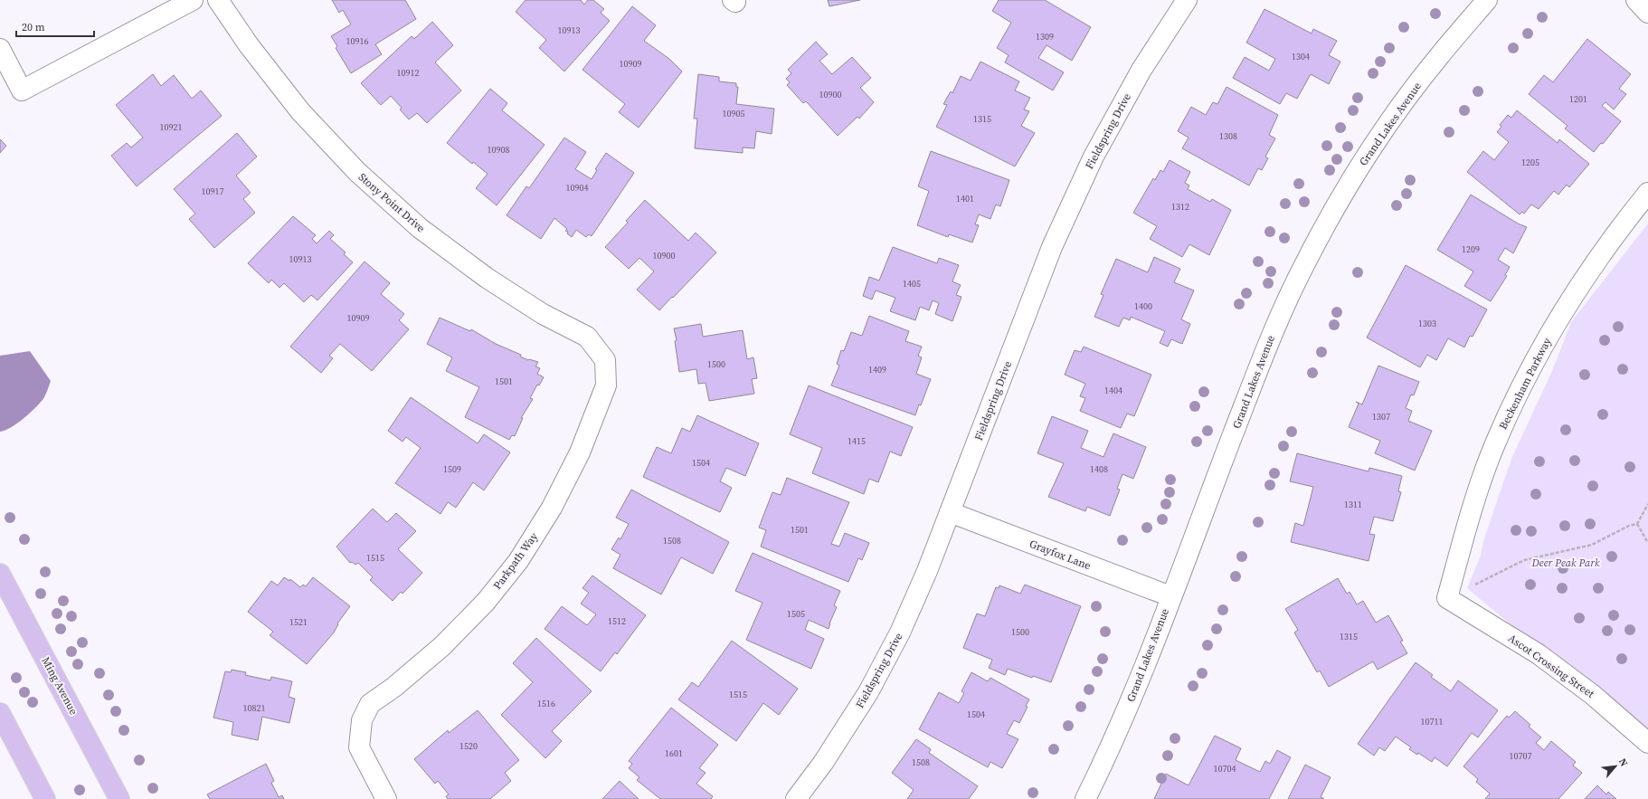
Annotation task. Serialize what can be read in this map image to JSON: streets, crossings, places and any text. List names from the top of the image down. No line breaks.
{"streets":{"main road":["Ming Avenue"],"street":["Grand Lakes Avenue","Fieldspring Drive","Stony Point Drive","Beckenham Parkway","Grayfox Lane","Parkpath Way","Ascot Crossing Street"]},"crossings":[["Grand Lakes Avenue","Grayfox Lane"],["Fieldspring Drive","Grayfox Lane"],["Stony Point Drive","Parkpath Way"],["Beckenham Parkway","Ascot Crossing Street"]],"parks":["Deer Peak Park"],"house_numbers":["10913","1309","10916","1304","10909","10912","10900","1201","10905","1315","10921","1308","10908","1205","10904","10917","1401","1312","1209","10900","10913","1405","1400","10909","1303","1500","1409","1501","1404","1307","1415","1504","1509","1408","1311","1501","1508","1515","1505","1512","1521","1500","1315","1515","1516","10821","1504","10711","1520","1601","10707","1508","10704"],"scale_bar":"20 m","north":"top right"}
